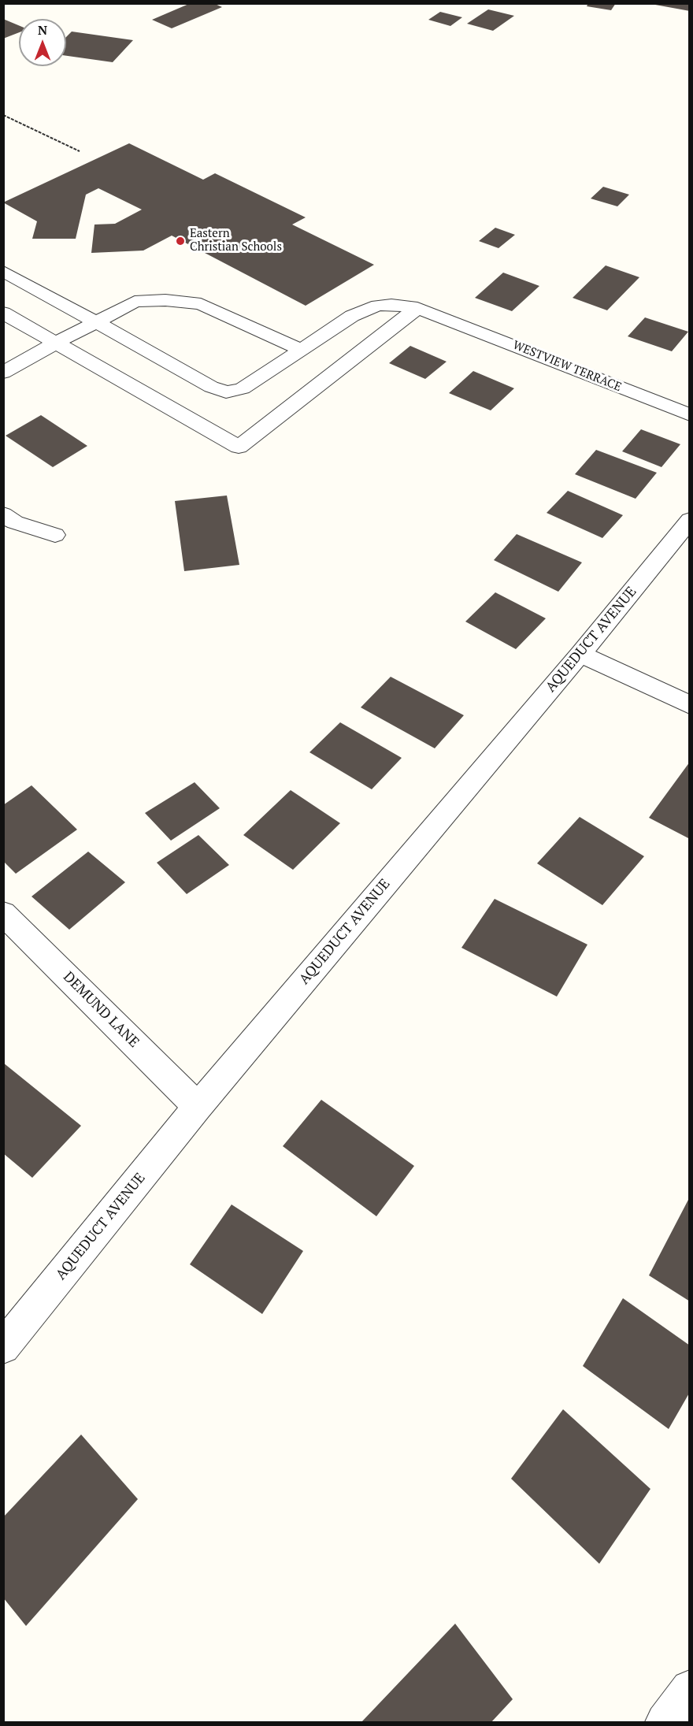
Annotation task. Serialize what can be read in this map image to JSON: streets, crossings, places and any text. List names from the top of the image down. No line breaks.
{"streets":{"street":["WESTVIEW TERRACE","AQUEDUCT AVENUE","DEMUND LANE"]},"crossings":[["AQUEDUCT AVENUE","DEMUND LANE"]],"places":["Eastern Christian Schools"],"north":"top"}
